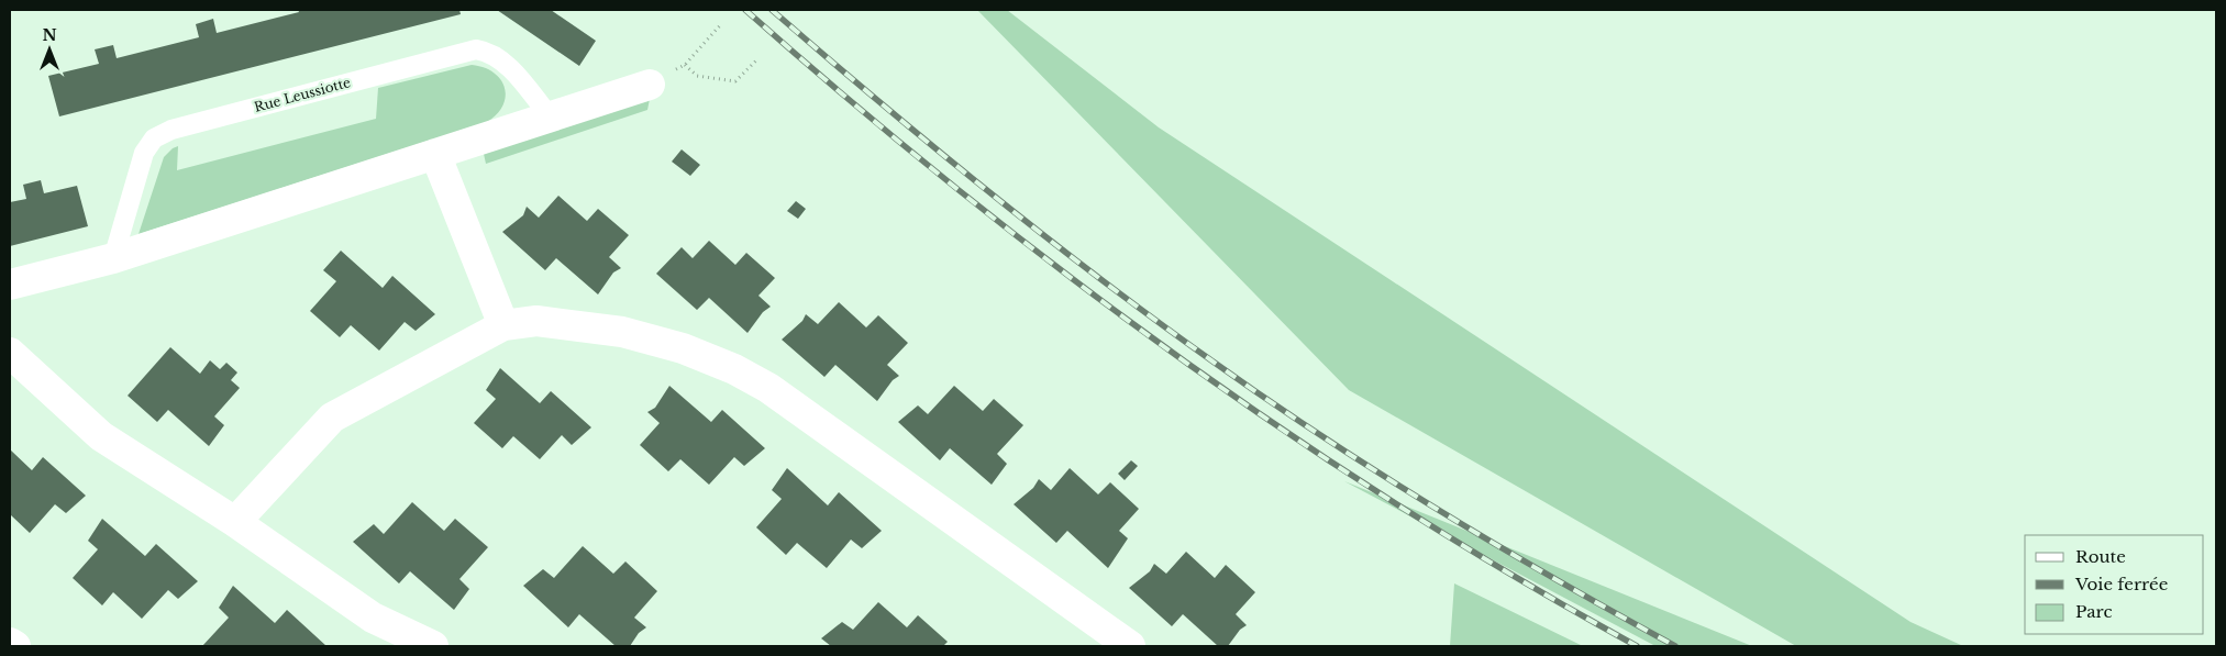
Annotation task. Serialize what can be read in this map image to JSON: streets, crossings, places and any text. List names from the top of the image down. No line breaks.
{"streets":{"lane":["Rue Leussiotte"]},"legend":["Route","Voie ferrée","Parc"],"north":"top"}
